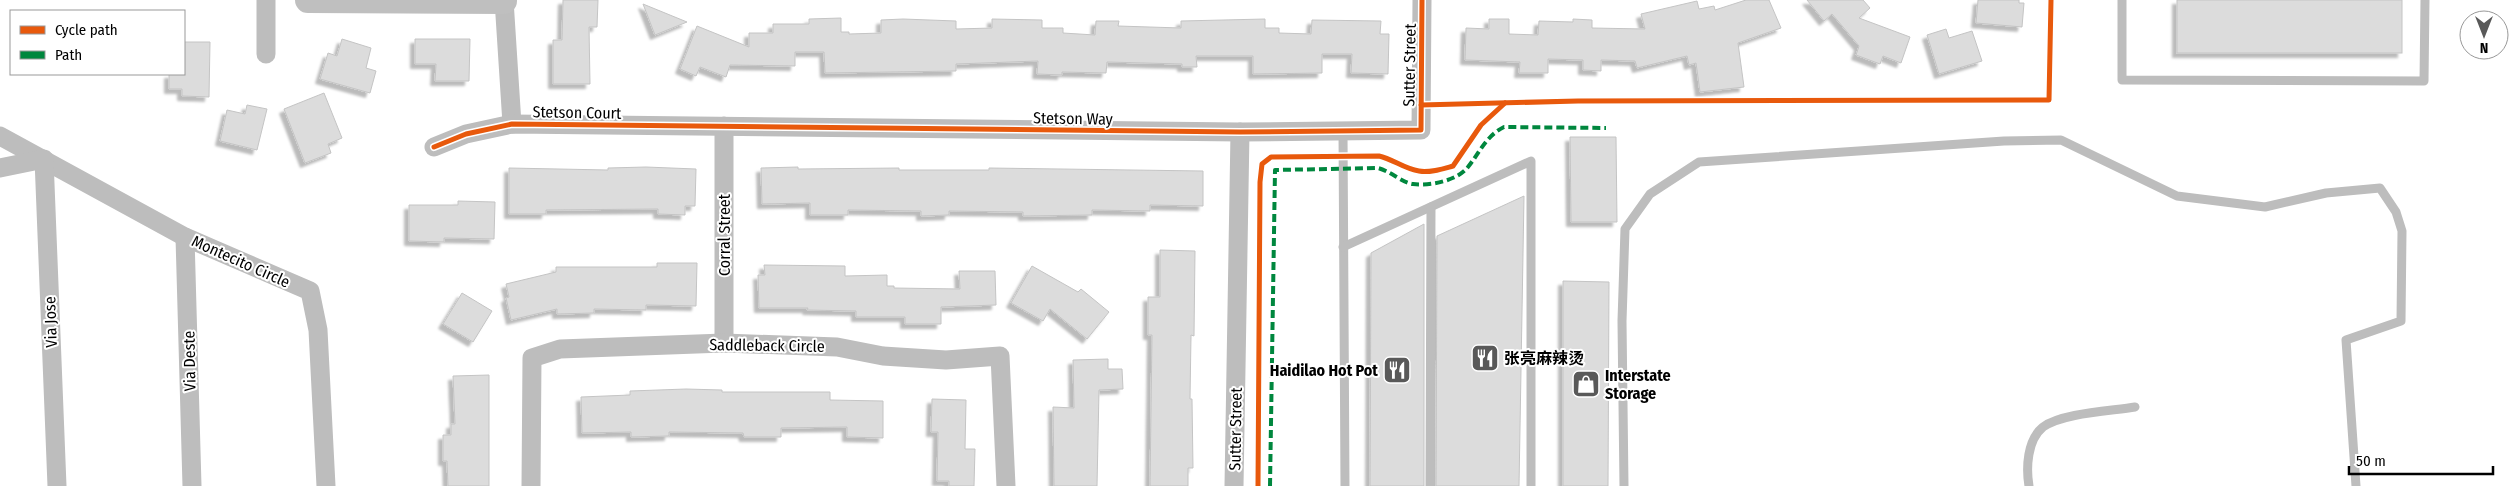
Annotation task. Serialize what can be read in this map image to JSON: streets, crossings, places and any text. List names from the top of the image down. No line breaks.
{"streets":{"street":["Sutter Street","Stetson Court","Stetson Way","Corral Street","Montecito Circle","Via Jose","Saddleback Circle","Via Deste"]},"crossings":[["Sutter Street","Stetson Way"],["Stetson Court","Stetson Way"],["Stetson Court","Corral Street"],["Stetson Way","Corral Street"],["Corral Street","Saddleback Circle"],["Montecito Circle","Via Jose"],["Montecito Circle","Via Deste"]],"places":{"restaurant":["张亮麻辣烫","Haidilao Hot Pot"],"shop":["Interstate Storage"]},"legend":["Cycle path","Path"],"scale_bar":"50 m","north":"bottom"}
